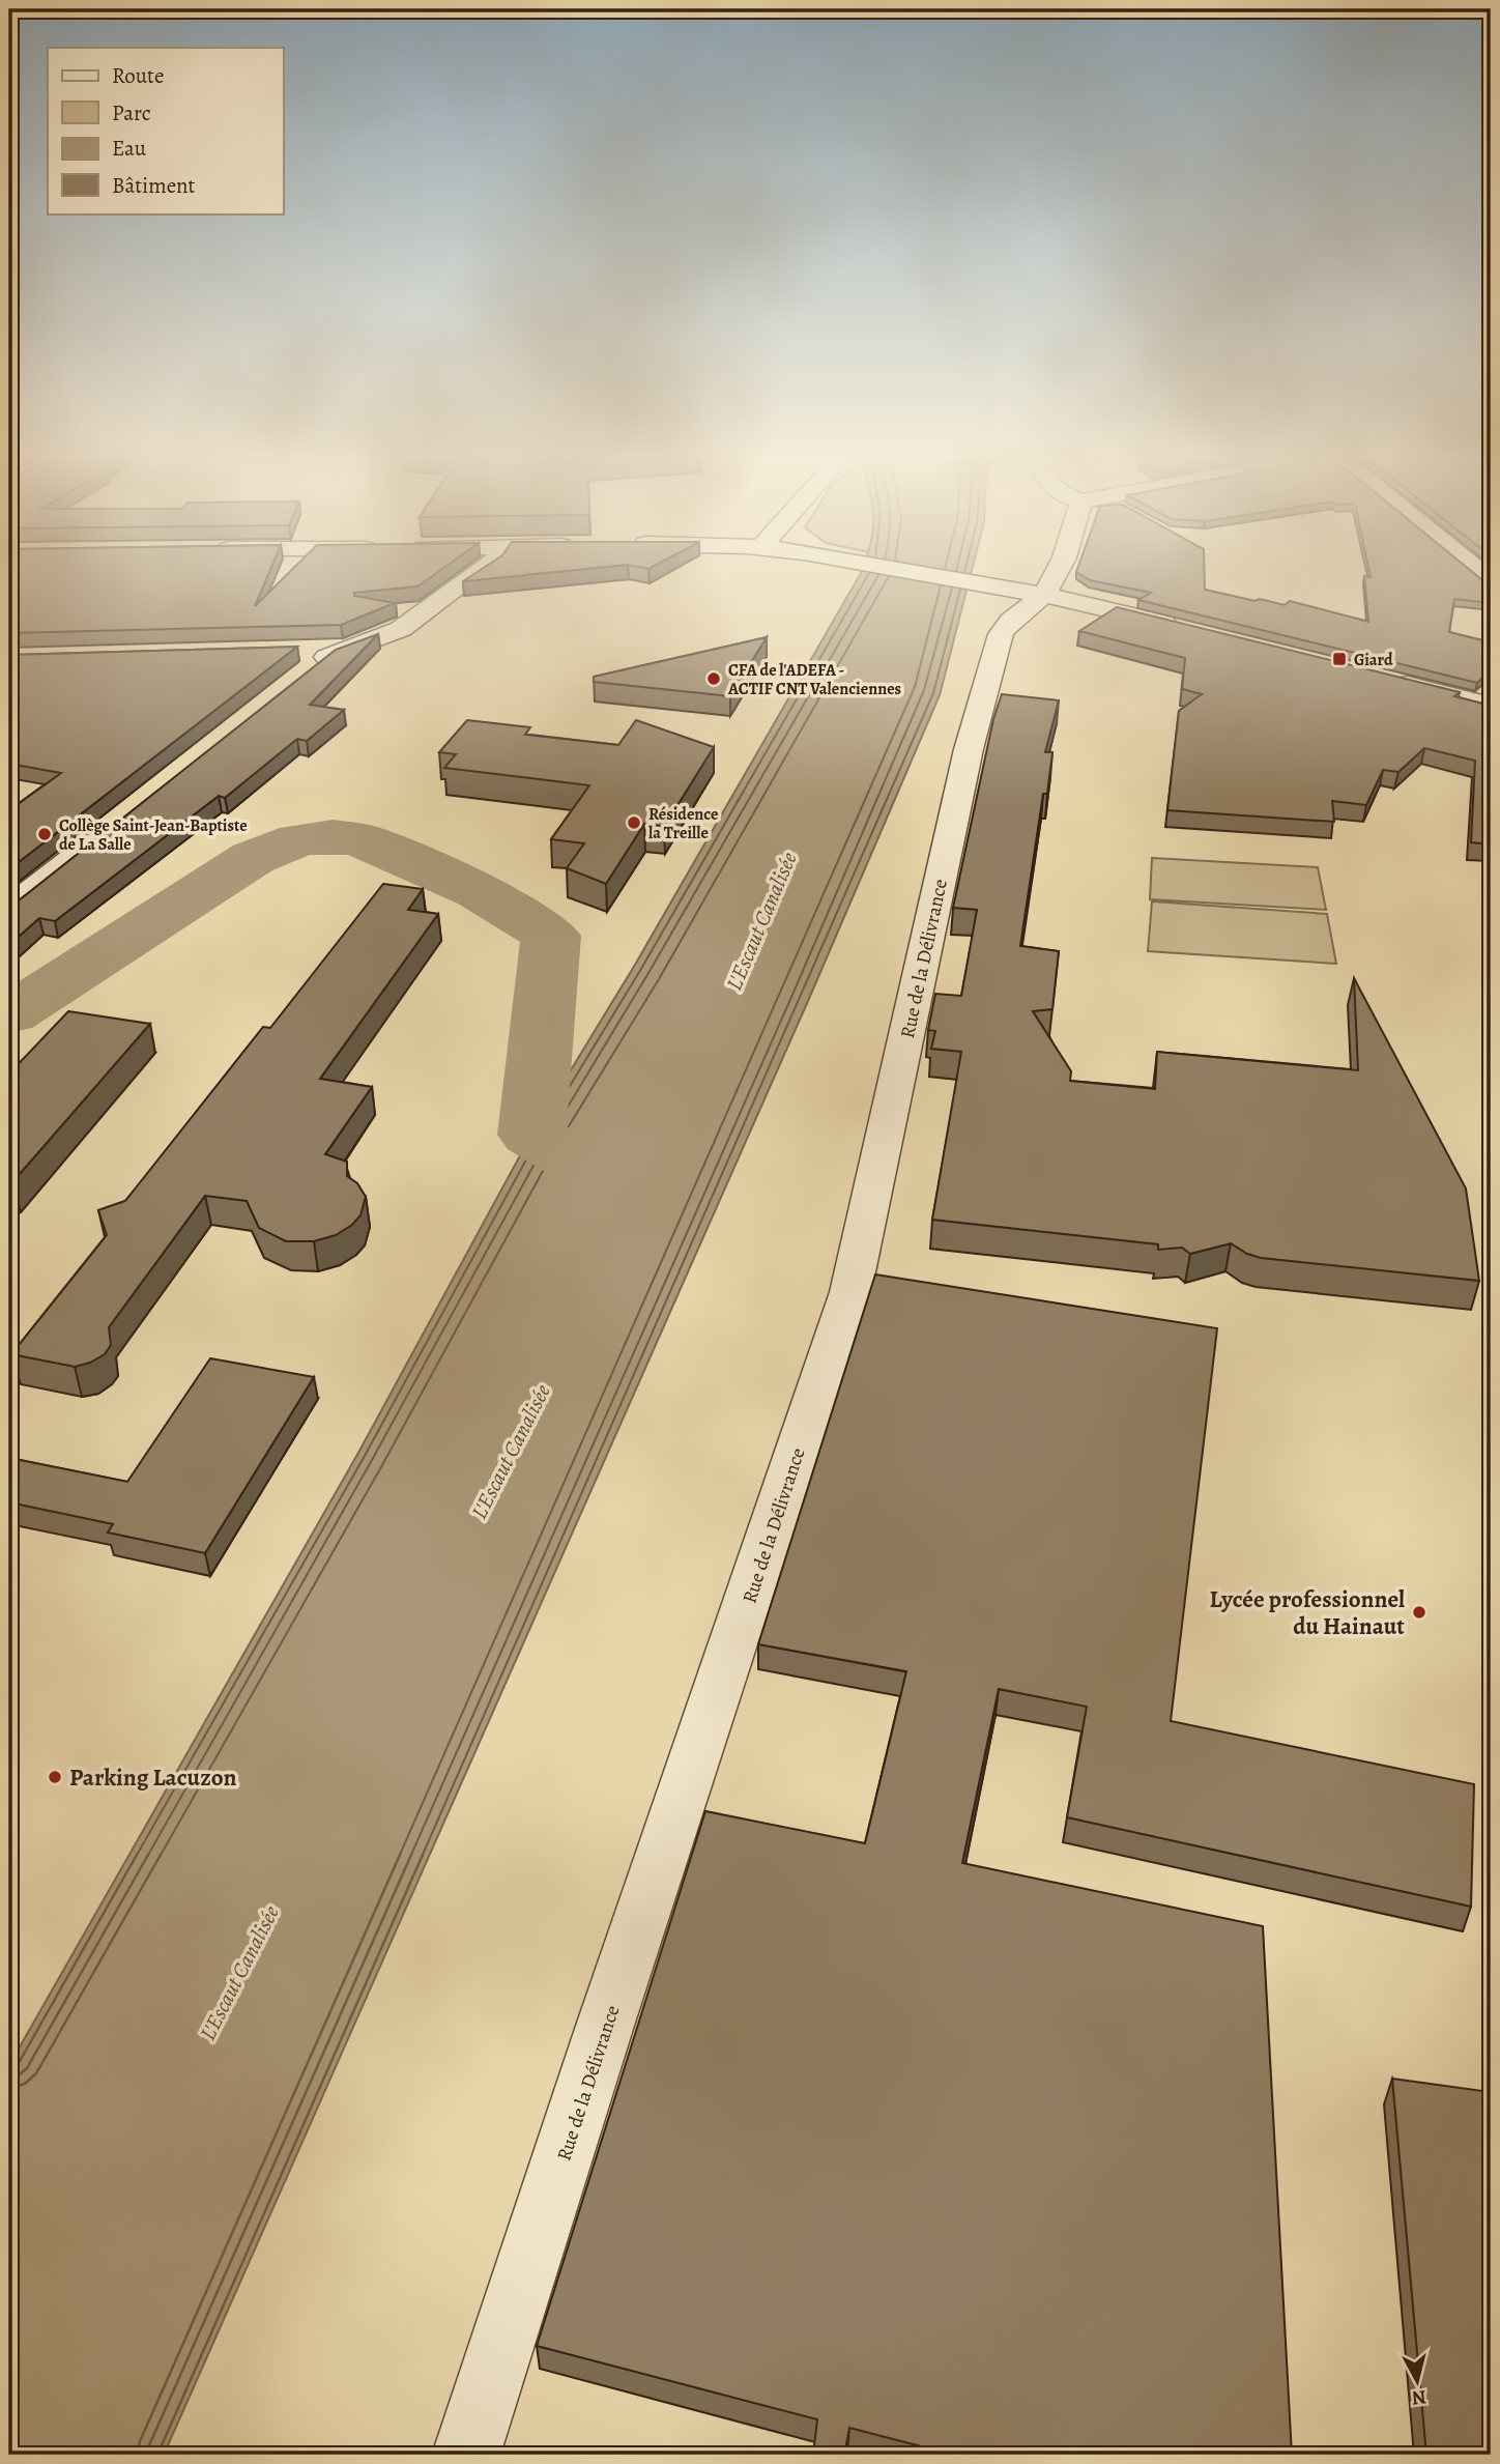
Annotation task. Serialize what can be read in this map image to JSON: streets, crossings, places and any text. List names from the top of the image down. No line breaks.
{"streets":{"street":["Rue de la Délivrance"]},"water":["L'Escaut Canalisée"],"places":{"transit":["Giard"],"other":["CFA de l'ADEFA - ACTIF CNT Valenciennes","Résidence la Treille","Collège Saint-Jean-Baptiste de La Salle","Lycée professionnel du Hainaut","Parking Lacuzon"]},"legend":["Route","Parc","Eau","Bâtiment"],"north":"bottom"}
